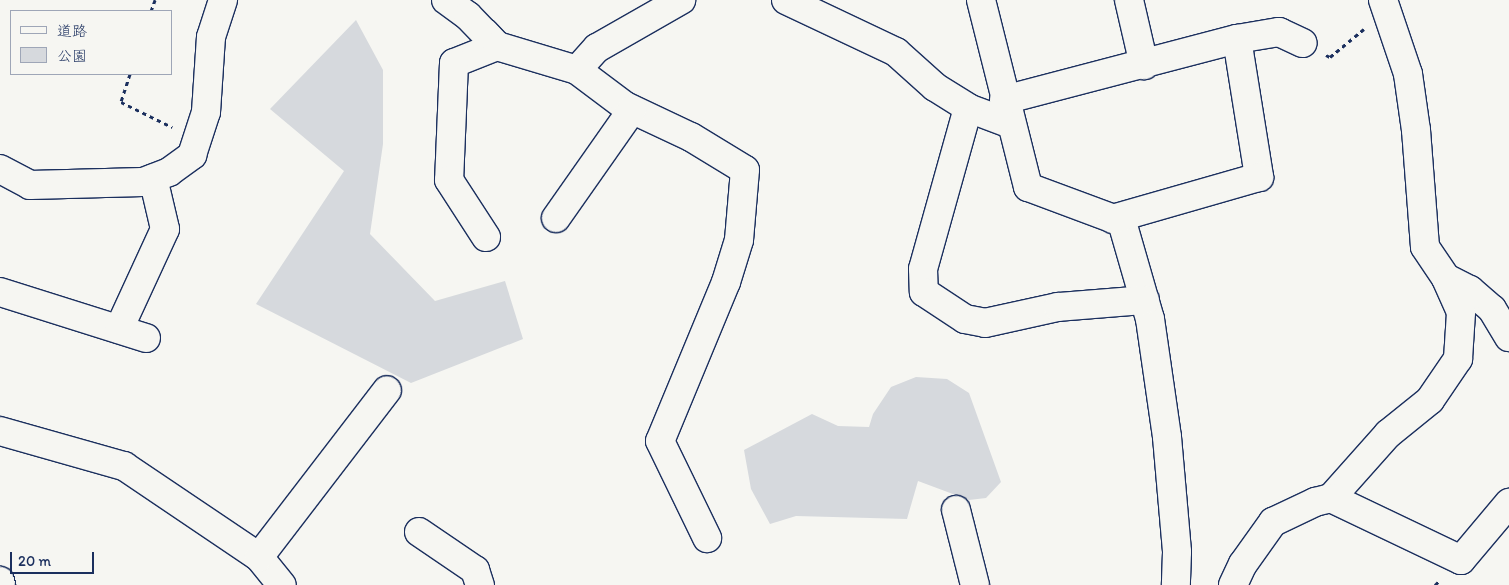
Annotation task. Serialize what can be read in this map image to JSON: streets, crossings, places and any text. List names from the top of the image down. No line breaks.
{"legend":["道路","公園"],"scale_bar":"20 m"}
